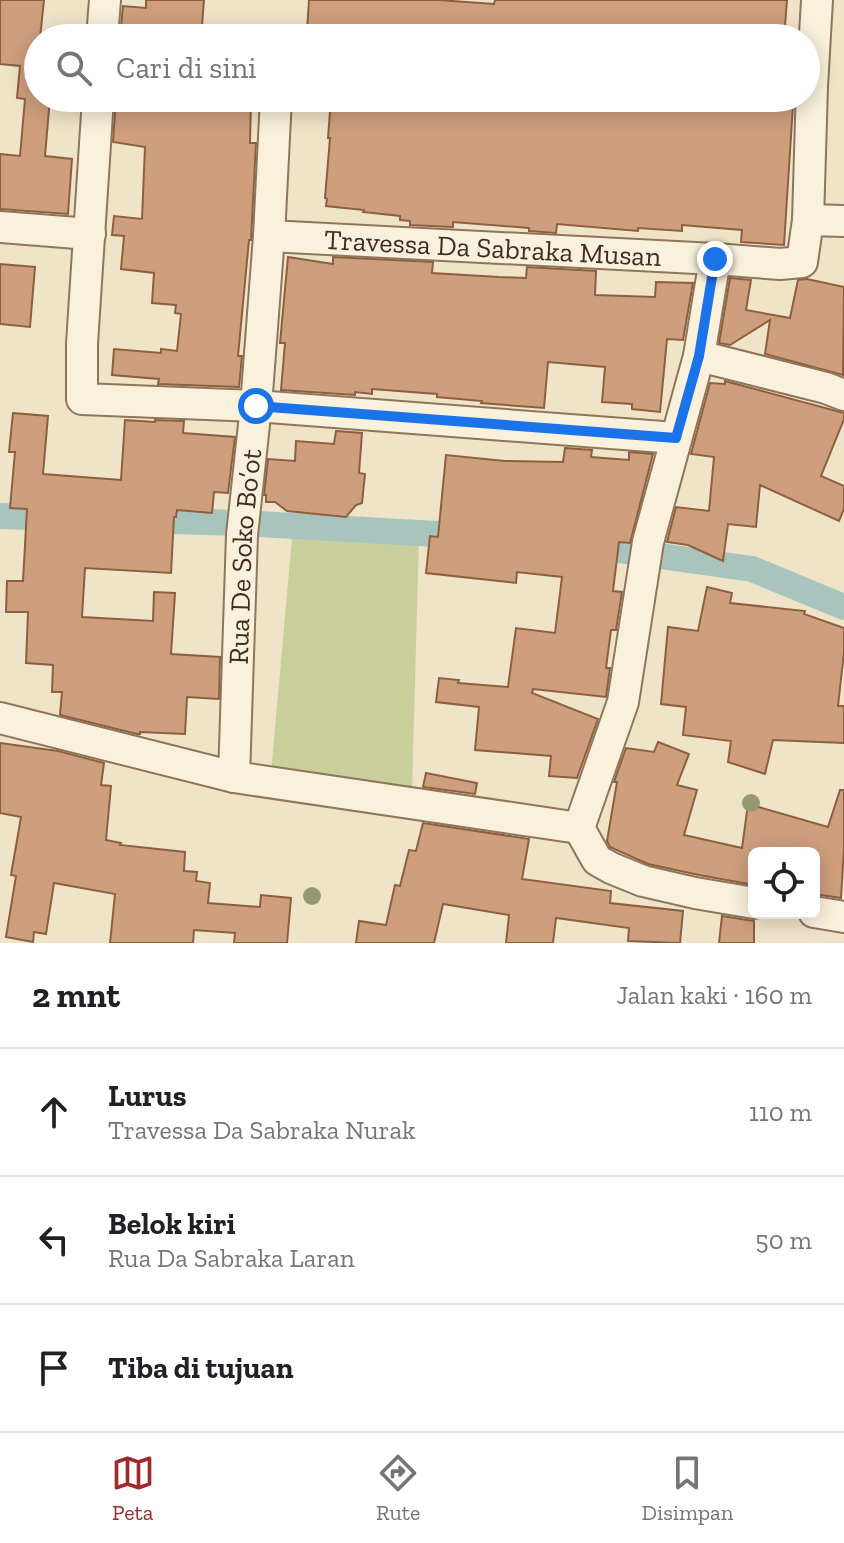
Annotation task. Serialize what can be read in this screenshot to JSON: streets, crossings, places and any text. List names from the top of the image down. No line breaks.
{"streets":{"street":["Travessa Da Sabraka Musan","Rua De Soko Bo’ot"]},"crossings":[["Travessa Da Sabraka Musan","Rua De Soko Bo’ot"]],"page":{"search":"Cari di sini","heading":["2 mnt","Jalan kaki · 160 m"],"list":[["Lurus","Travessa Da Sabraka Nurak","110 m"],["Belok kiri","Rua Da Sabraka Laran","50 m"],"Tiba di tujuan"],"nav":["Peta","Rute","Disimpan"]}}
